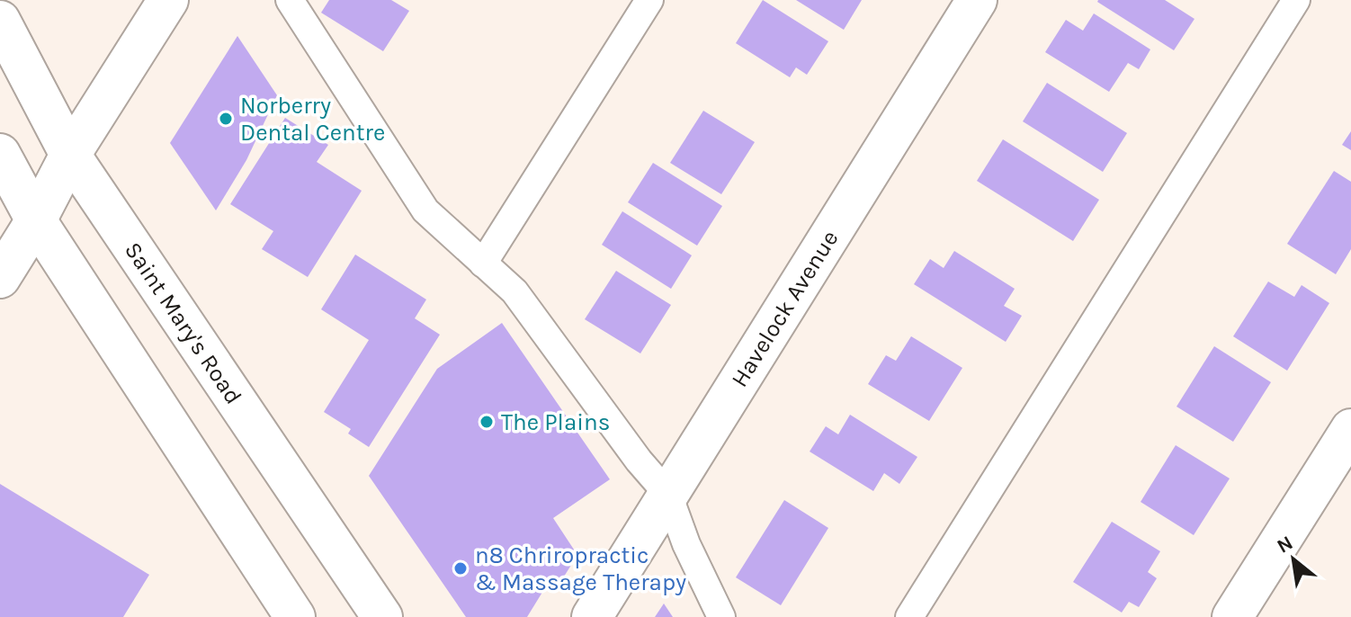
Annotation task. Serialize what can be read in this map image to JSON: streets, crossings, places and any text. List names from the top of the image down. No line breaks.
{"streets":{"street":["Havelock Avenue","Saint Mary's Road"]},"places":["Norberry Dental Centre","The Plains","n8 Chriropractic & Massage Therapy"],"north":"top left"}
